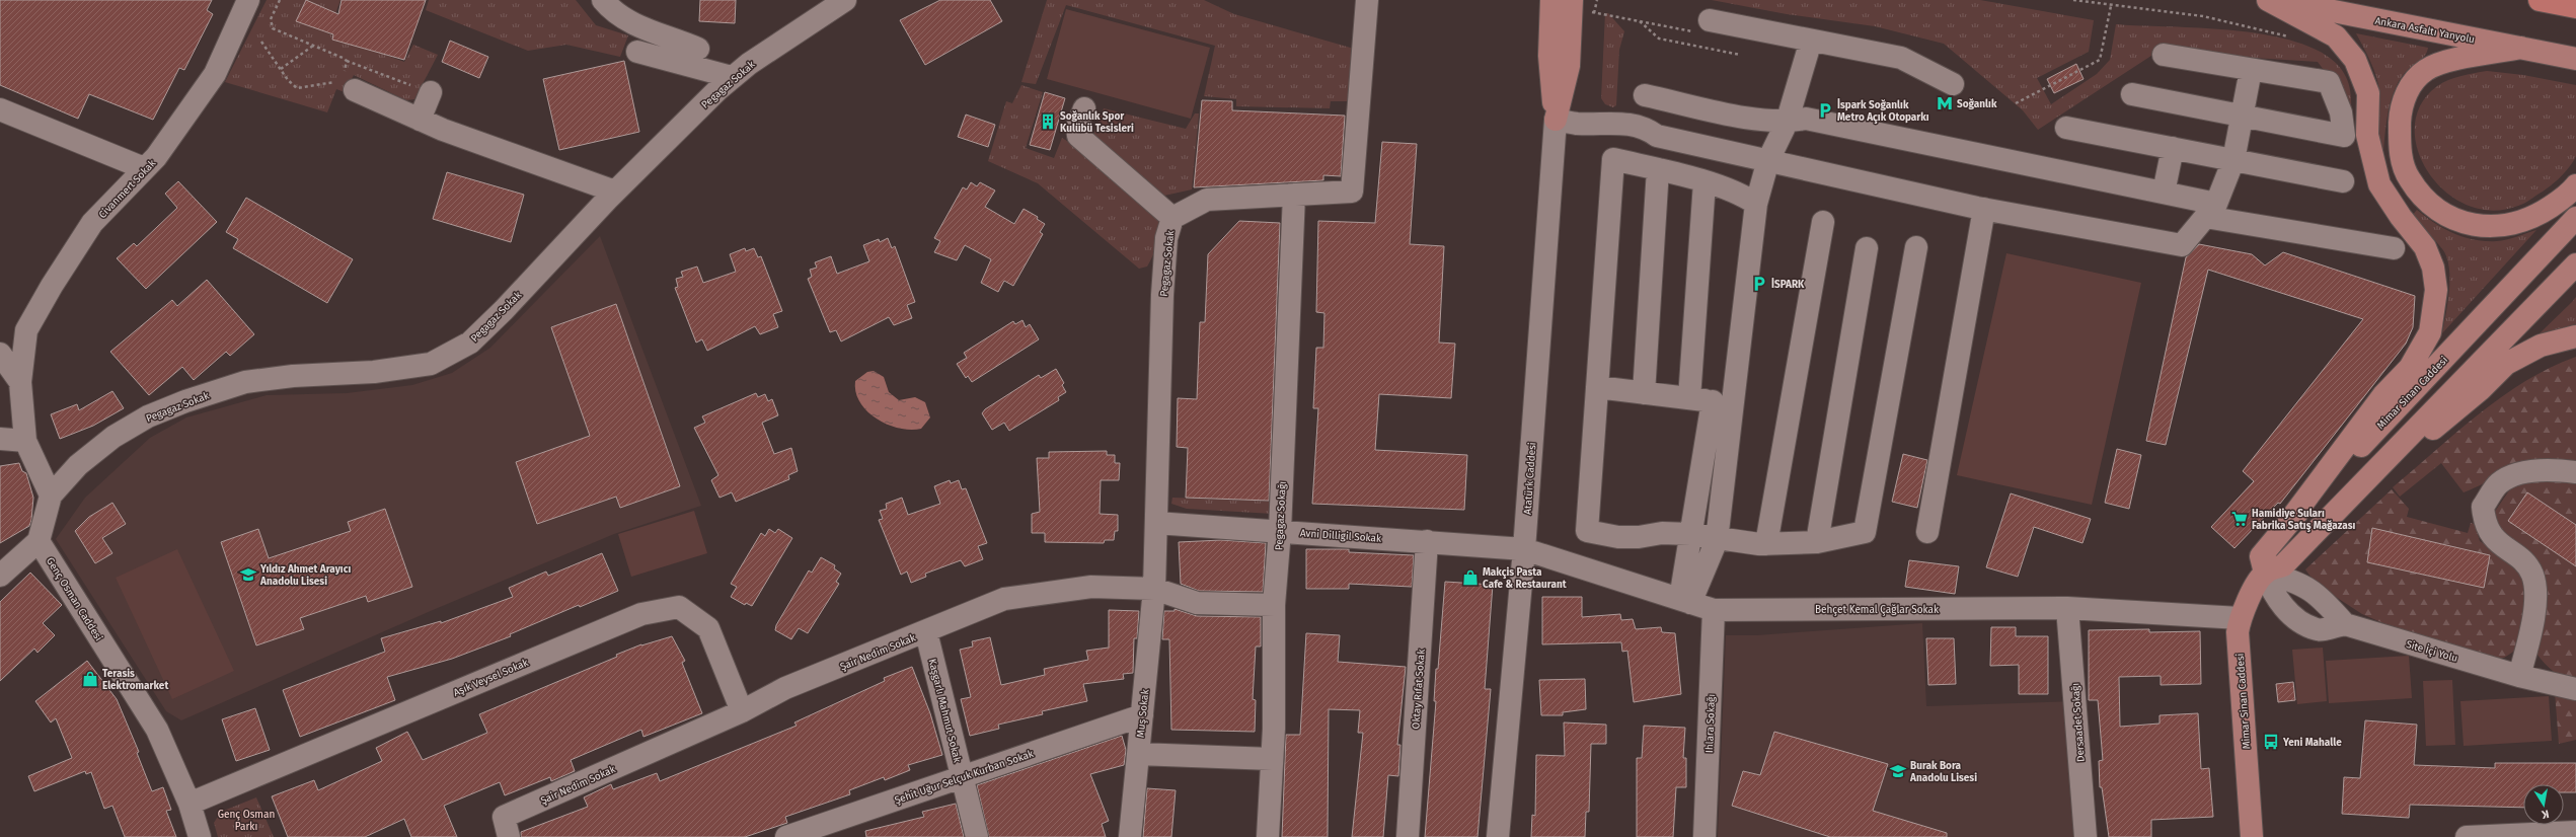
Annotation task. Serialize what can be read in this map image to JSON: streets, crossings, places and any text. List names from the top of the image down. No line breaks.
{"streets":{"main road":["Ankara Asfaltı Yanyolu","Mimar Sinan Caddesi"],"street":["Pegagaz Sokak","Civanmert Sokak","Atatürk Caddesi","Pegagaz Sokağı","Avni Dilligil Sokak","Genç Osman Caddesi","Behçet Kemal Çağlar Sokak","Site İçi Yolu","Şair Nedim Sokak","Aşık Veysel Sokak","Oktay Rıfat Sokak","Kaşgarlı Mahmut Sokak","Muş Sokak","Dersaadet Sokağı","Ihlara Sokağı","Şehit Uğur Selçuk Kurban Sokak"]},"crossings":[["Pegagaz Sokak","Pegagaz Sokağı"],["Pegagaz Sokak","Avni Dilligil Sokak"],["Pegagaz Sokak","Şair Nedim Sokak"],["Pegagaz Sokak","Muş Sokak"],["Mimar Sinan Caddesi","Behçet Kemal Çağlar Sokak"],["Atatürk Caddesi","Avni Dilligil Sokak"],["Atatürk Caddesi","Behçet Kemal Çağlar Sokak"],["Pegagaz Sokağı","Avni Dilligil Sokak"],["Pegagaz Sokağı","Şair Nedim Sokak"],["Avni Dilligil Sokak","Behçet Kemal Çağlar Sokak"],["Avni Dilligil Sokak","Oktay Rıfat Sokak"],["Genç Osman Caddesi","Aşık Veysel Sokak"],["Behçet Kemal Çağlar Sokak","Dersaadet Sokağı"],["Behçet Kemal Çağlar Sokak","Ihlara Sokağı"],["Şair Nedim Sokak","Aşık Veysel Sokak"],["Şair Nedim Sokak","Kaşgarlı Mahmut Sokak"],["Şair Nedim Sokak","Muş Sokak"],["Kaşgarlı Mahmut Sokak","Şehit Uğur Selçuk Kurban Sokak"],["Muş Sokak","Şehit Uğur Selçuk Kurban Sokak"]],"parks":["Genç Osman Parkı"],"places":{"metro station":["Soğanlık"],"parking":["İspark Soğanlık Metro Açık Otoparkı","İSPARK"],"building":["Soğanlık Spor Kulübü Tesisleri"],"supermarket":["Hamidiye Suları Fabrika Satış Mağazası"],"school or university":["Yıldız Ahmet Arayıcı Anadolu Lisesi","Burak Bora Anadolu Lisesi"],"shop":["Makçis Pasta Cafe & Restaurant","Terasis Elektromarket"],"bus stop":["Yeni Mahalle"]},"north":"bottom"}
